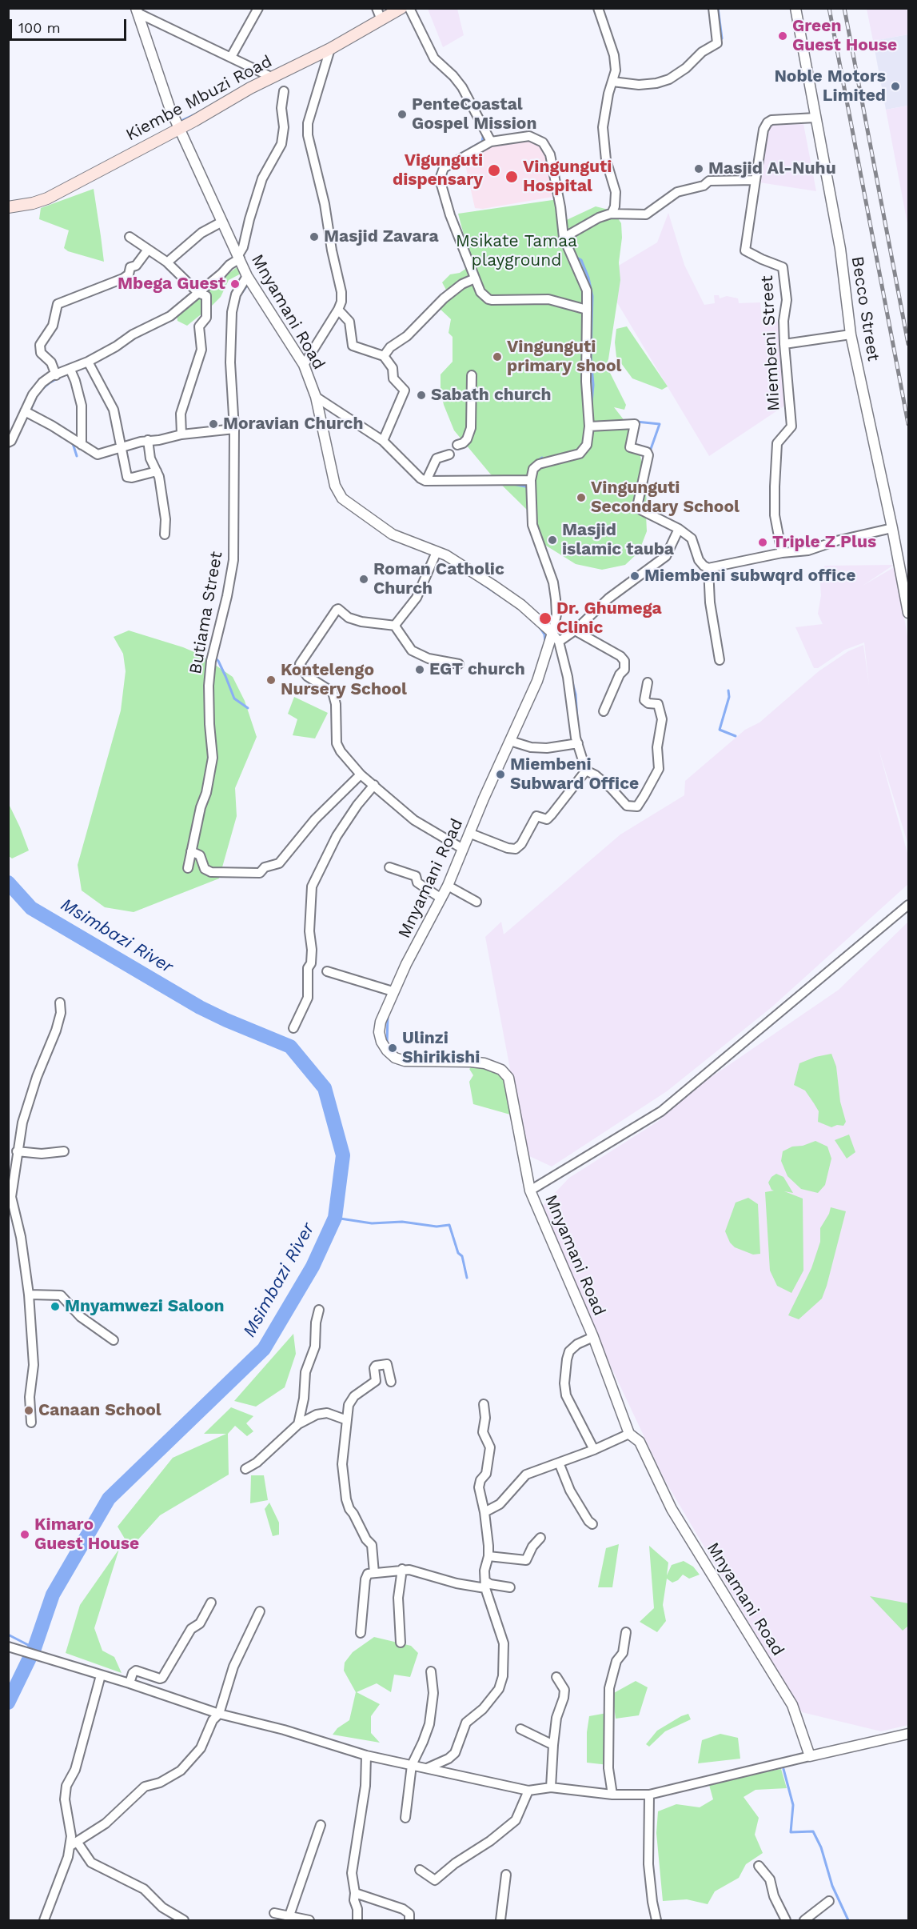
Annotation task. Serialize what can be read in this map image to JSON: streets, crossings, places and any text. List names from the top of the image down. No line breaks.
{"streets":{"main road":["Kiembe Mbuzi Road"],"street":["Becco Street","Mnyamani Road","Miembeni Street","Butiama Street"]},"crossings":[["Kiembe Mbuzi Road","Mnyamani Road"],["Mnyamani Road","Butiama Street"]],"water":["Msimbazi River"],"parks":["Msikate Tamaa playground"],"places":["Green Guest House","Noble Motors Limited","PenteCoastal Gospel Mission","Masjid Al-Nuhu","Vigunguti dispensary","Vingunguti Hospital","Masjid Zavara","Mbega Guest","Vingunguti primary shool","Sabath church","Moravian Church","Vingunguti Secondary School","Masjid islamic tauba","Triple Z Plus","Miembeni subwqrd office","Roman Catholic Church","Dr. Ghumega Clinic","EGT church","Kontelengo Nursery School","Miembeni Subward Office","Ulinzi Shirikishi","Mnyamwezi Saloon","Canaan School","Kimaro Guest House"],"scale_bar":"100 m"}
